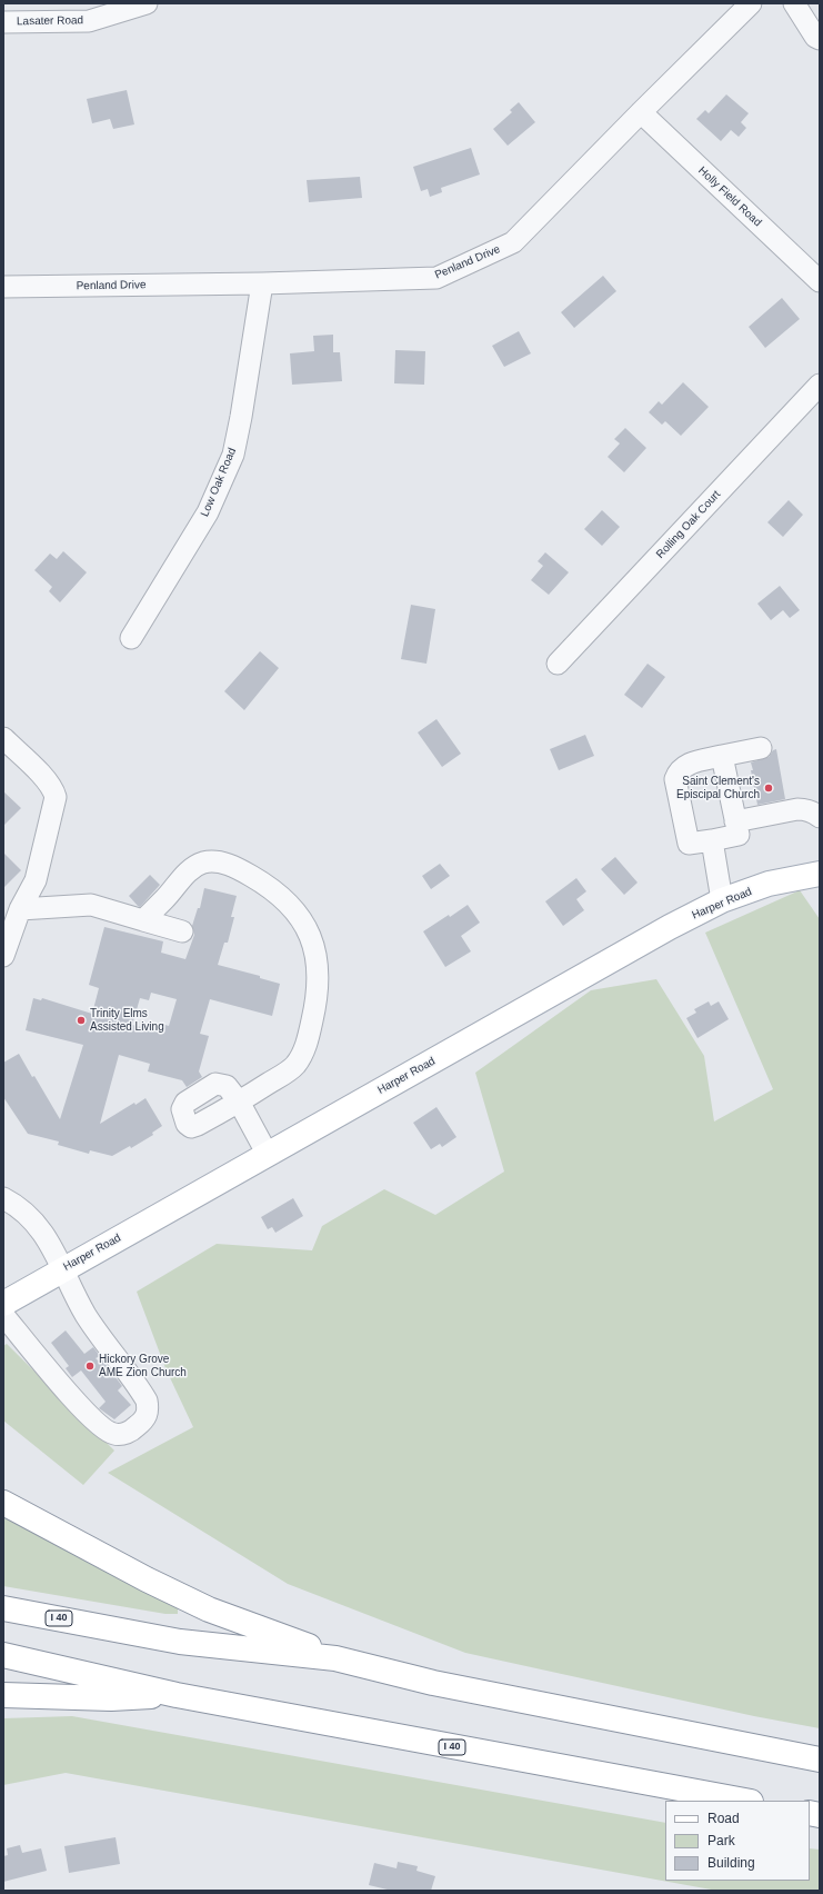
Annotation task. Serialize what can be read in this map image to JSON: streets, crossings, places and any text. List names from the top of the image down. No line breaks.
{"streets":{"main road":["Harper Road","I 40"],"street":["Lasater Road","Holly Field Road","Penland Drive","Low Oak Road","Rolling Oak Court"]},"crossings":[["Holly Field Road","Penland Drive"],["Penland Drive","Low Oak Road"]],"places":["Saint Clement's Episcipal Church","Trinity Elms Assisted Living","Hickory Grove AME Zion Church"],"legend":["Road","Park","Building"]}
